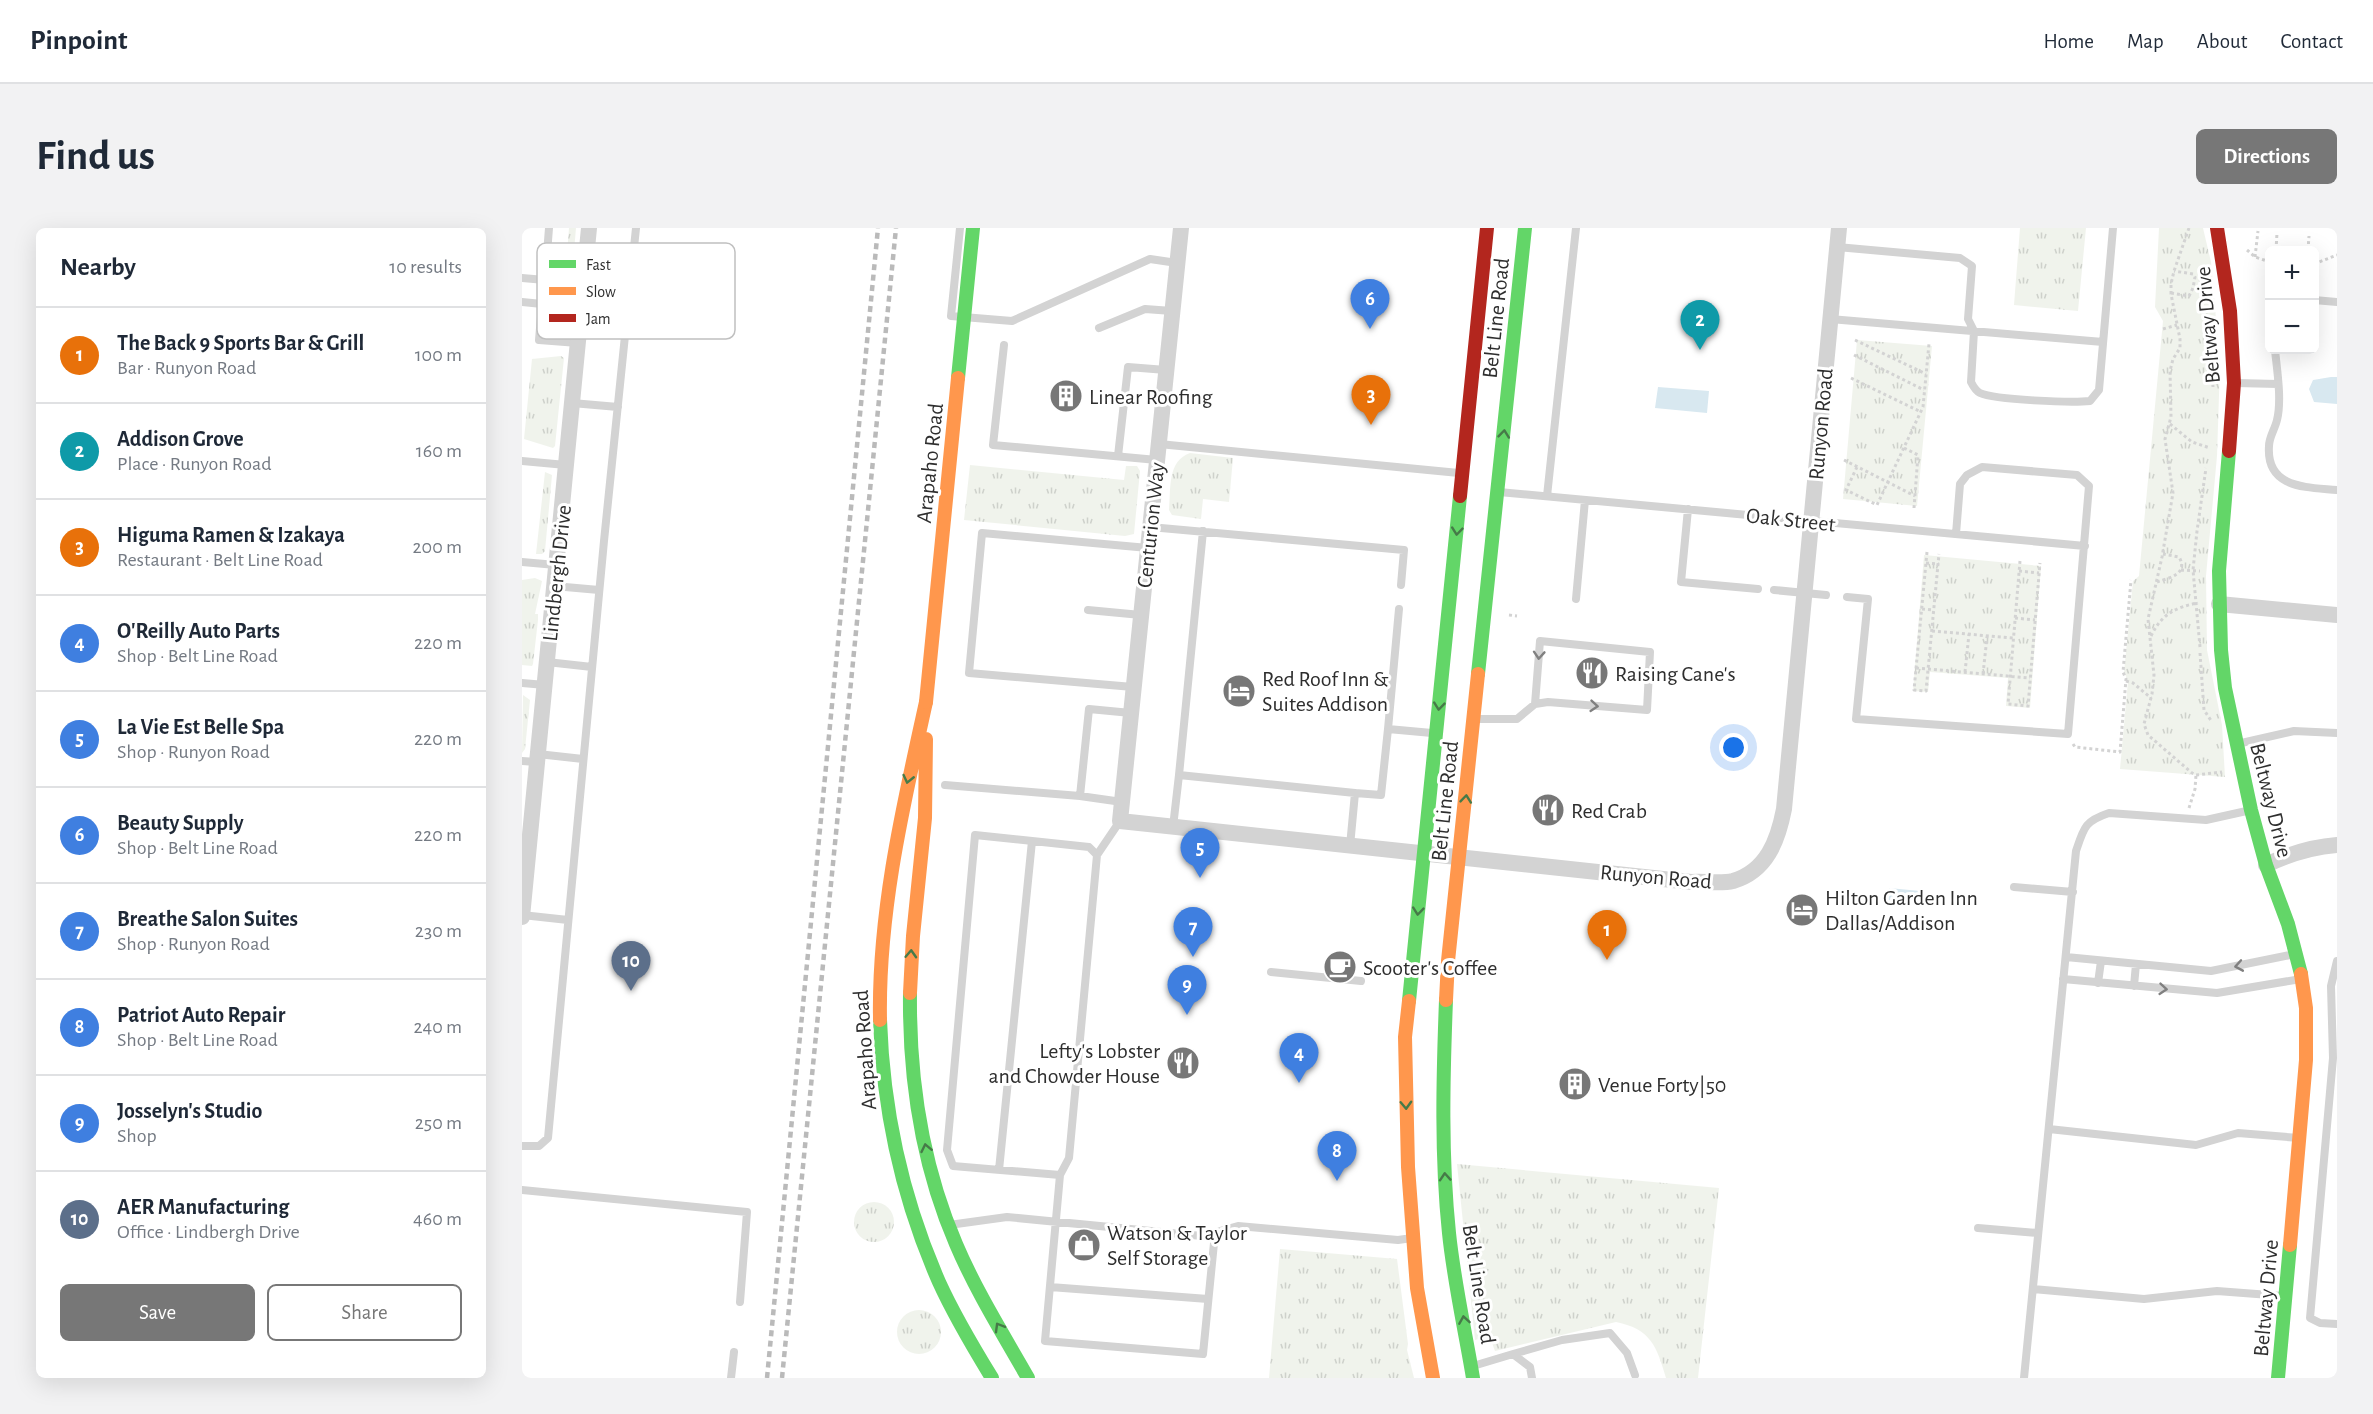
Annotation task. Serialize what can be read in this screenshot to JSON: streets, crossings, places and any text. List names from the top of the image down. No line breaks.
{"streets":{"main road":["Belt Line Road","Beltway Drive","Arapaho Road"],"street":["Runyon Road","Centurion Way","Lindbergh Drive"],"lane":["Oak Street"]},"crossings":[["Belt Line Road","Runyon Road"],["Belt Line Road","Oak Street"],["Runyon Road","Oak Street"],["Runyon Road","Centurion Way"]],"places":{"building":["Linear Roofing","Venue Forty|50"],"restaurant":["Raising Cane's","Red Crab","Lefty's Lobster and Chowder House"],"hotel":["Red Roof Inn & Suites Addison","Hilton Garden Inn Dallas/Addison"],"cafe":["Scooter's Coffee"],"shop":["Watson & Taylor Self Storage"]},"legend":["Fast","Slow","Jam"],"page":{"header":"Pinpoint","nav":["Home","Map","About","Contact"],"buttons":["Directions",["Save","Share"]],"title":"Find us","heading":["Nearby","10 results"],"map_buttons":["+","−"],"pins":["6","2","3","5","7","1","10","9","4","8"],"list":[{"mark":"1","name":"The Back 9 Sports Bar & Grill","note":"Bar · Runyon Road","value":"100 m"},{"mark":"2","name":"Addison Grove","note":"Place · Runyon Road","value":"160 m"},{"mark":"3","name":"Higuma Ramen & Izakaya","note":"Restaurant · Belt Line Road","value":"200 m"},{"mark":"4","name":"O'Reilly Auto Parts","note":"Shop · Belt Line Road","value":"220 m"},{"mark":"5","name":"La Vie Est Belle Spa","note":"Shop · Runyon Road","value":"220 m"},{"mark":"6","name":"Beauty Supply","note":"Shop · Belt Line Road","value":"220 m"},{"mark":"7","name":"Breathe Salon Suites","note":"Shop · Runyon Road","value":"230 m"},{"mark":"8","name":"Patriot Auto Repair","note":"Shop · Belt Line Road","value":"240 m"},{"mark":"9","name":"Josselyn's Studio","note":"Shop","value":"250 m"},{"mark":"10","name":"AER Manufacturing","note":"Office · Lindbergh Drive","value":"460 m"}]}}
